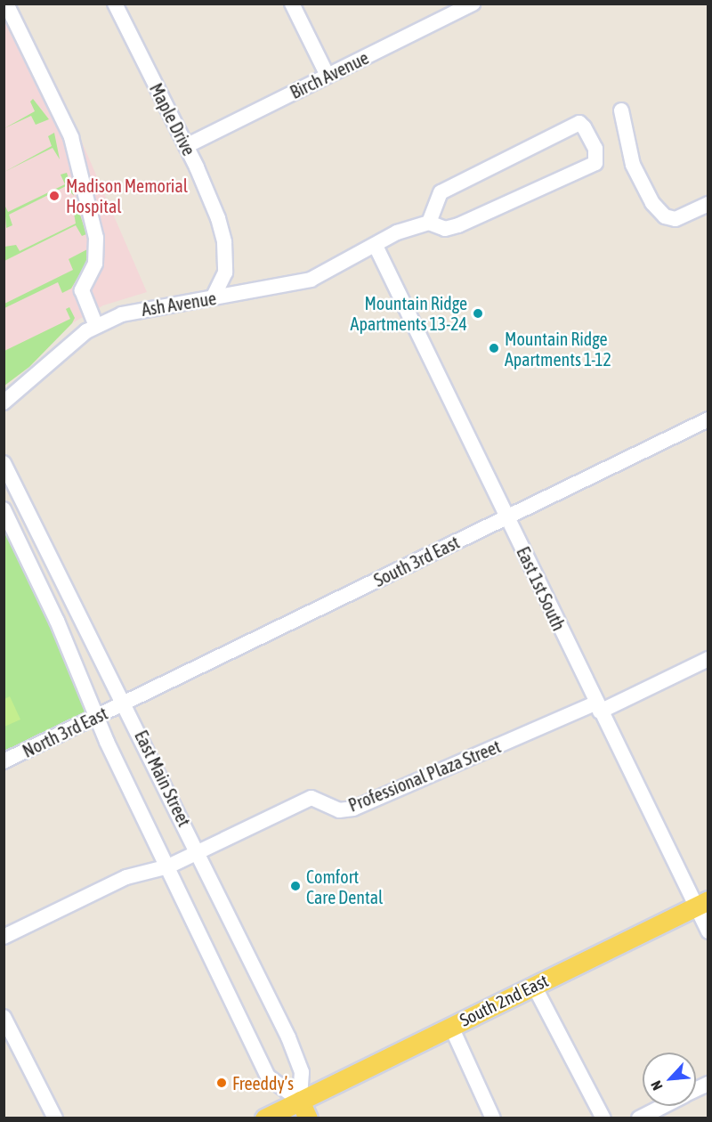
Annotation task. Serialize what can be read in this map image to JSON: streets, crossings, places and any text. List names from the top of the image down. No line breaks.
{"streets":{"main road":["East Main Street","South 2nd East"],"street":["Birch Avenue","Maple Drive","Ash Avenue","South 3rd East","East 1st South","North 3rd East","Professional Plaza Street"]},"crossings":[["Birch Avenue","Maple Drive"],["Maple Drive","Ash Avenue"],["Ash Avenue","East 1st South"],["South 3rd East","East 1st South"],["South 3rd East","North 3rd East"],["South 3rd East","East Main Street"],["East 1st South","Professional Plaza Street"],["East 1st South","South 2nd East"],["North 3rd East","East Main Street"],["Professional Plaza Street","East Main Street"],["East Main Street","South 2nd East"]],"places":["Madison Memorial Hospital","Mountain Ridge Apartments 13-24","Mountain Ridge Apartments 1-12","Comfort Care Dental","Freeddy’s"],"north":"bottom left"}
